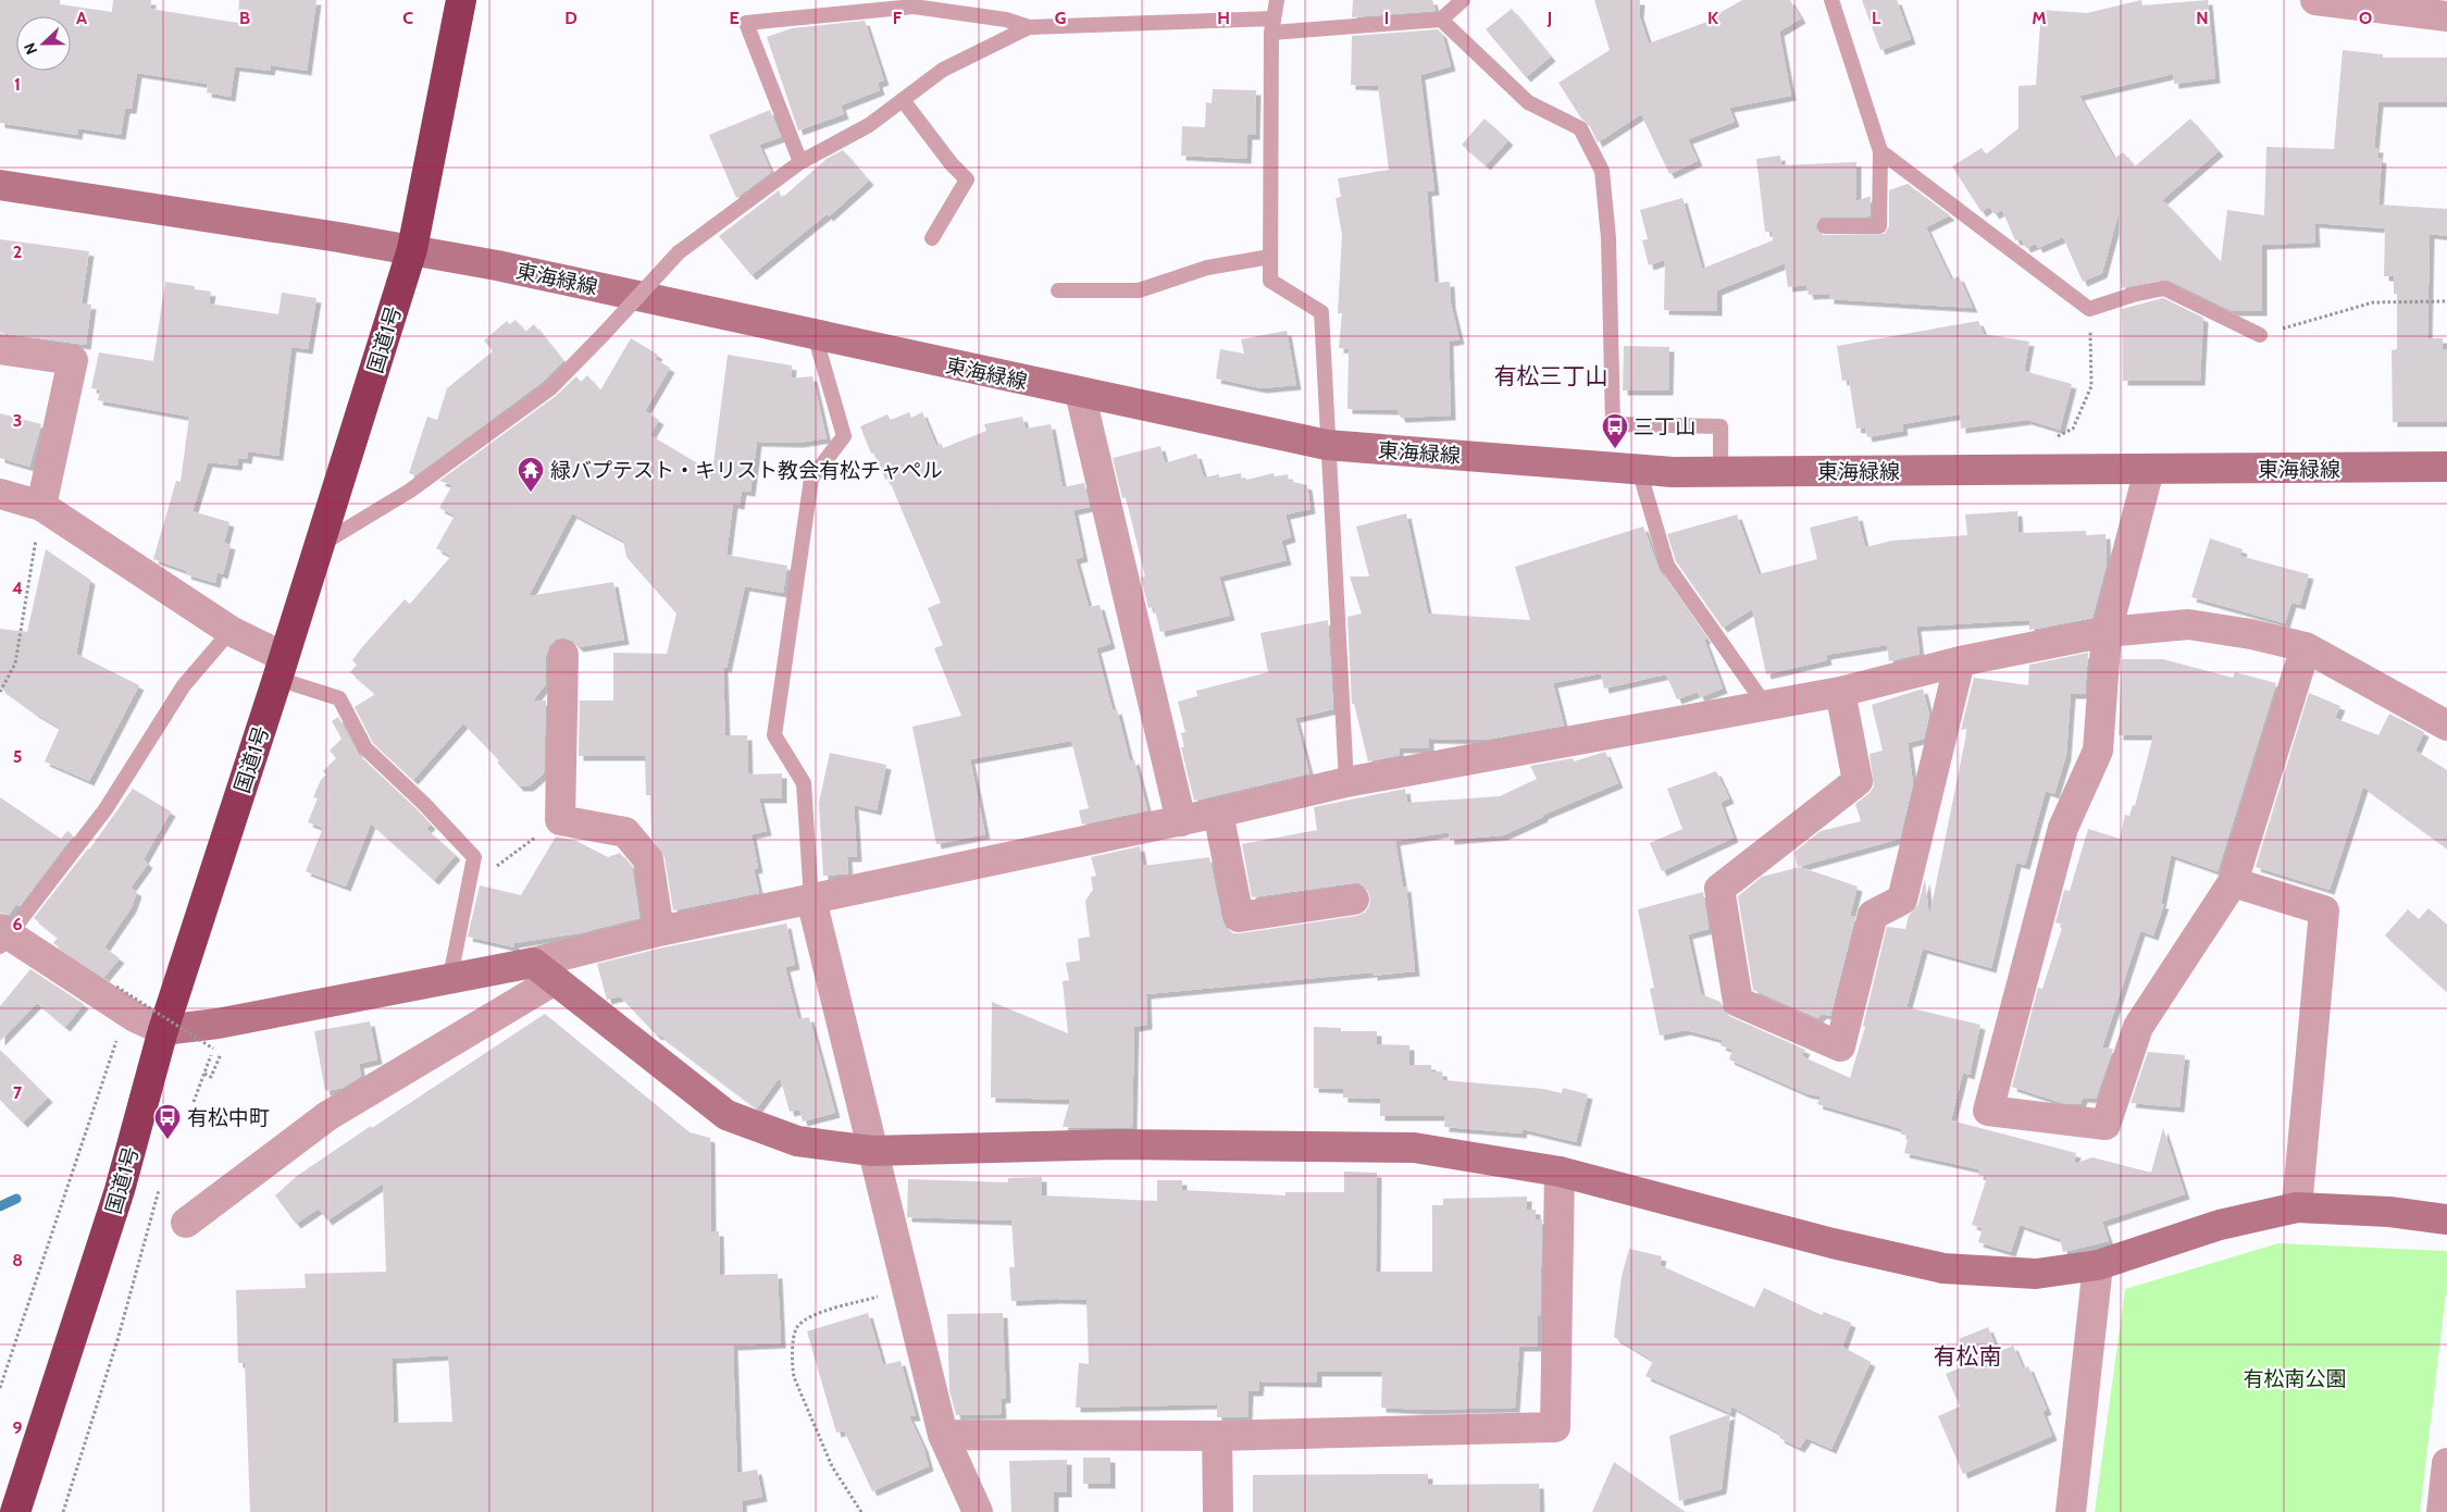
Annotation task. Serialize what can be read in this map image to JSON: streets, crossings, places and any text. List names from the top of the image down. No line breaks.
{"streets":{"highway":["国道1号"],"street":["東海緑線"]},"crossings":[["東海緑線","国道1号"]],"districts":["有松三丁山","有松南"],"parks":["有松南公園"],"places":{"bus stop":["三丁山","有松中町"],"temple":["緑バプテスト・キリスト教会有松チャペル"]},"north":"left","grid":{"columns":["A","B","C","D","E","F","G","H","I","J","K","L","M","N","O"],"rows":["1","2","3","4","5","6","7","8","9"]}}
